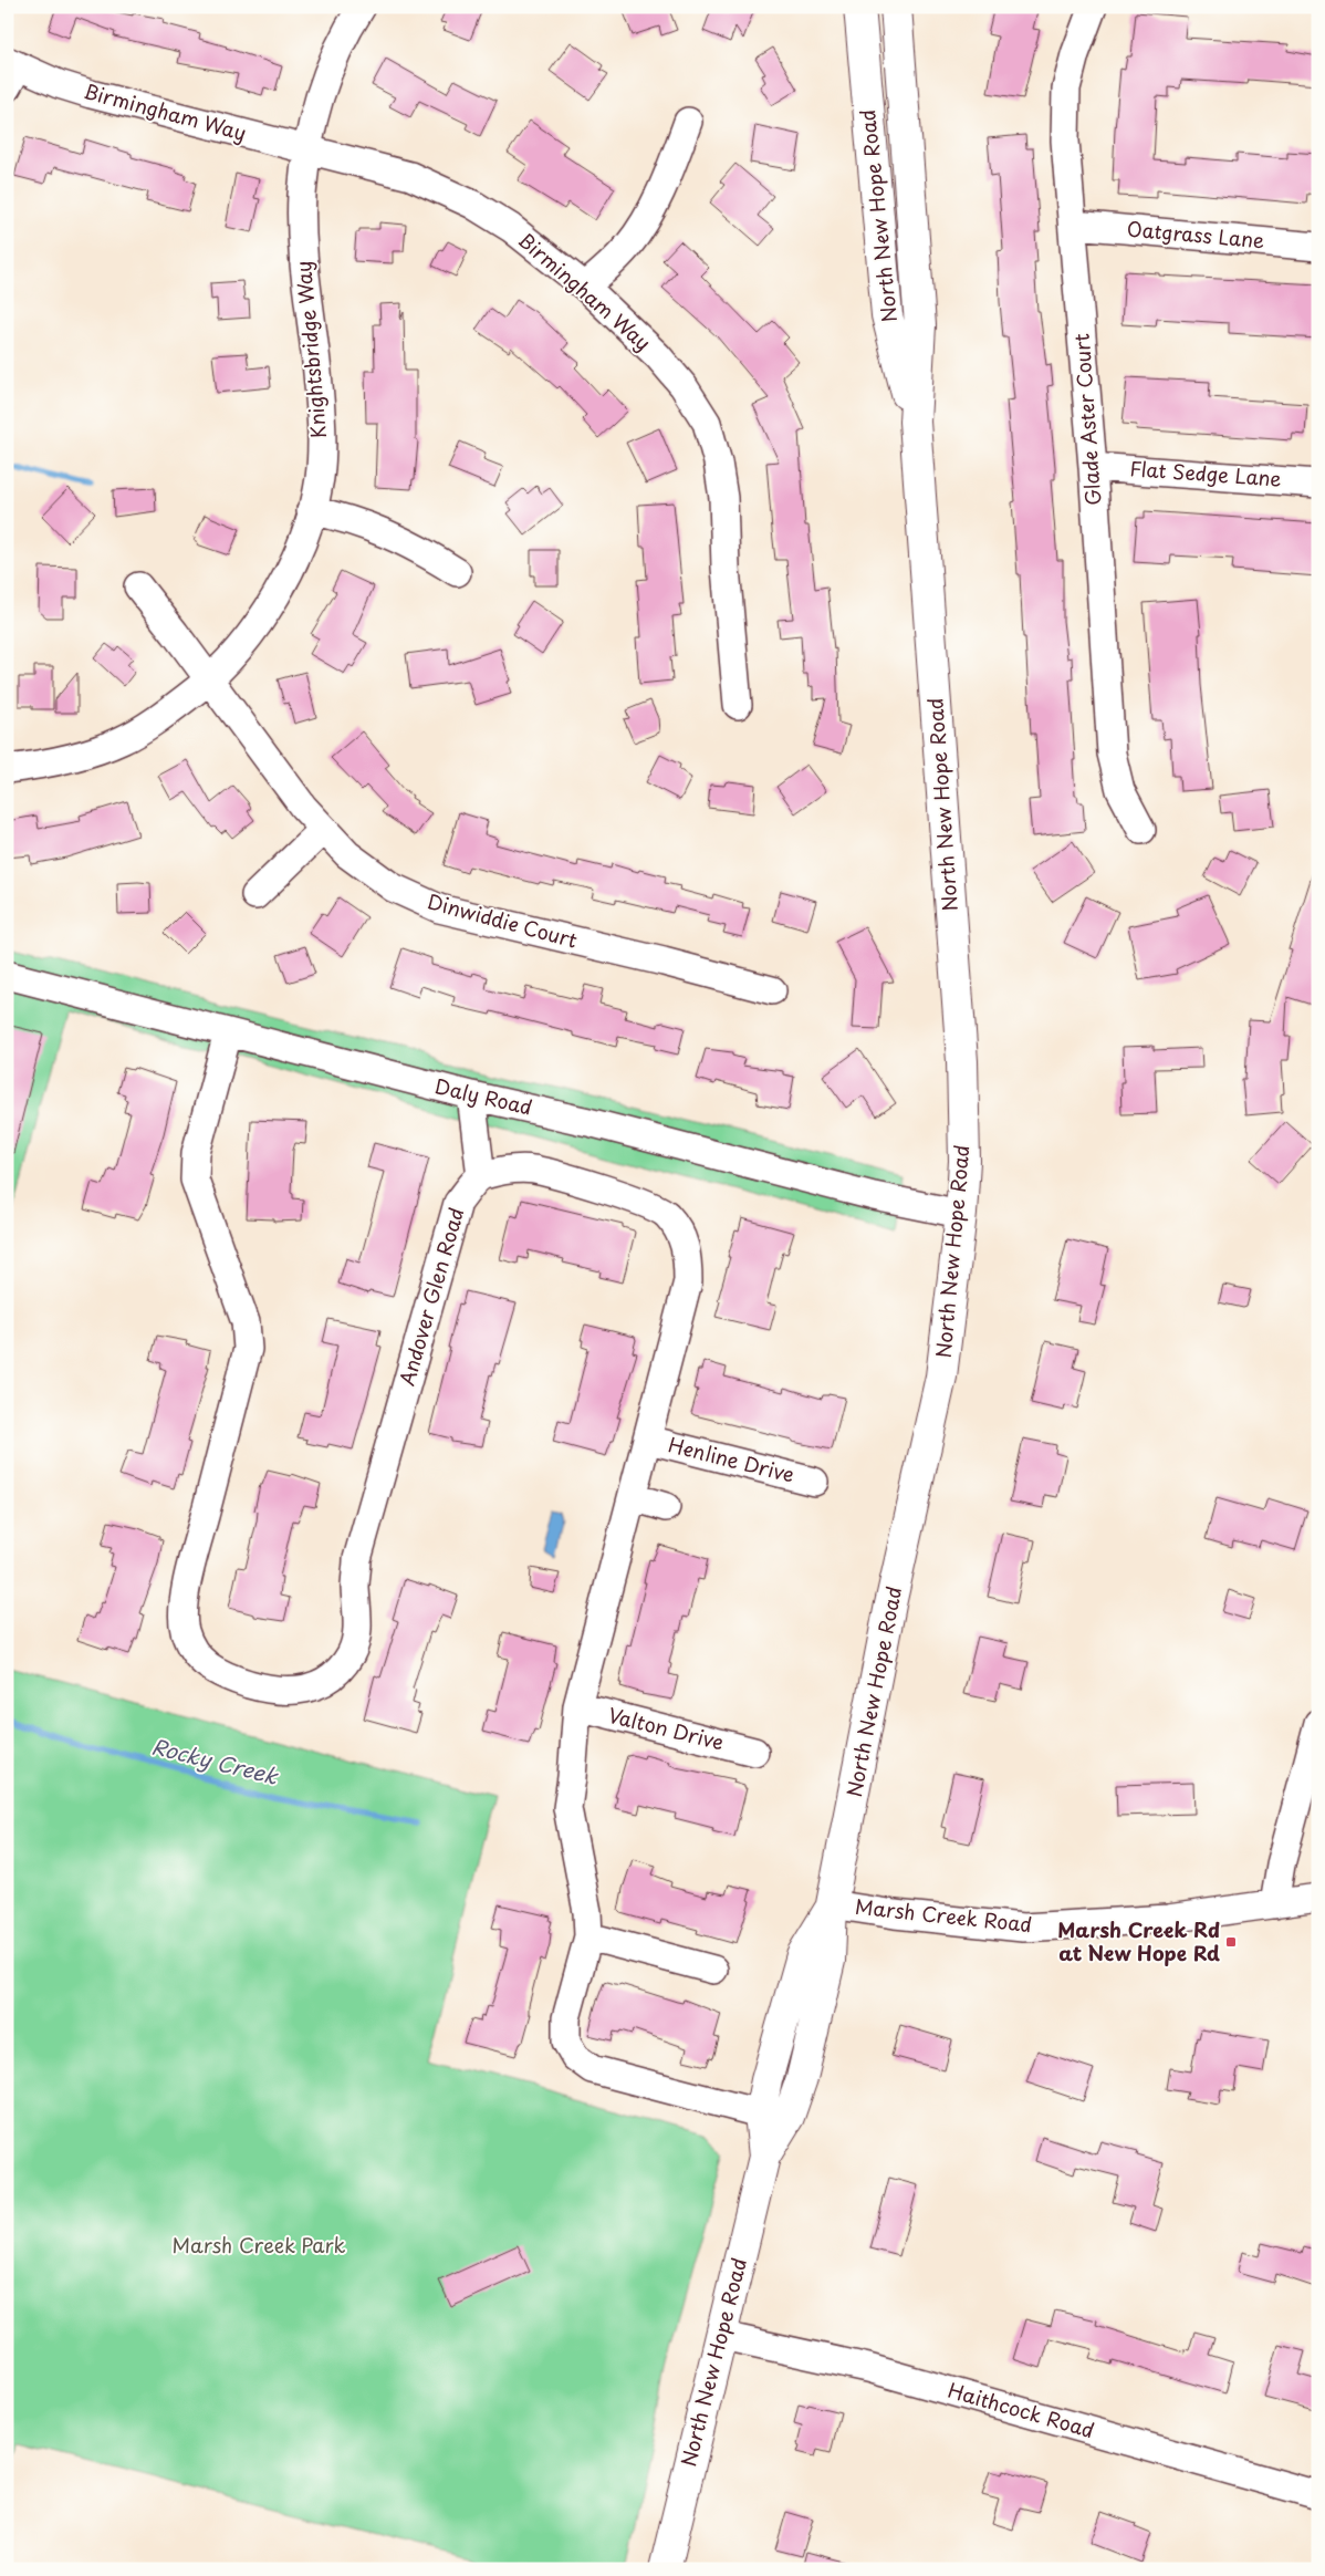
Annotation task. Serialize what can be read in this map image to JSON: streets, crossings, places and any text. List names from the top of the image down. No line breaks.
{"streets":{"main road":["North New Hope Road"],"street":["Birmingham Way","Oatgrass Lane","Knightsbridge Way","Glade Aster Court","Flat Sedge Lane","Dinwiddie Court","Daly Road","Andover Glen Road","Henline Drive","Valton Drive","Marsh Creek Road","Haithcock Road"]},"crossings":[["Birmingham Way","Knightsbridge Way"],["North New Hope Road","Daly Road"],["North New Hope Road","Marsh Creek Road"],["North New Hope Road","Haithcock Road"],["Oatgrass Lane","Glade Aster Court"],["Knightsbridge Way","Dinwiddie Court"],["Glade Aster Court","Flat Sedge Lane"],["Daly Road","Andover Glen Road"]],"water":["Rocky Creek"],"parks":["Marsh Creek Park"],"places":{"transit":["Marsh Creek Rd at New Hope Rd"]}}
